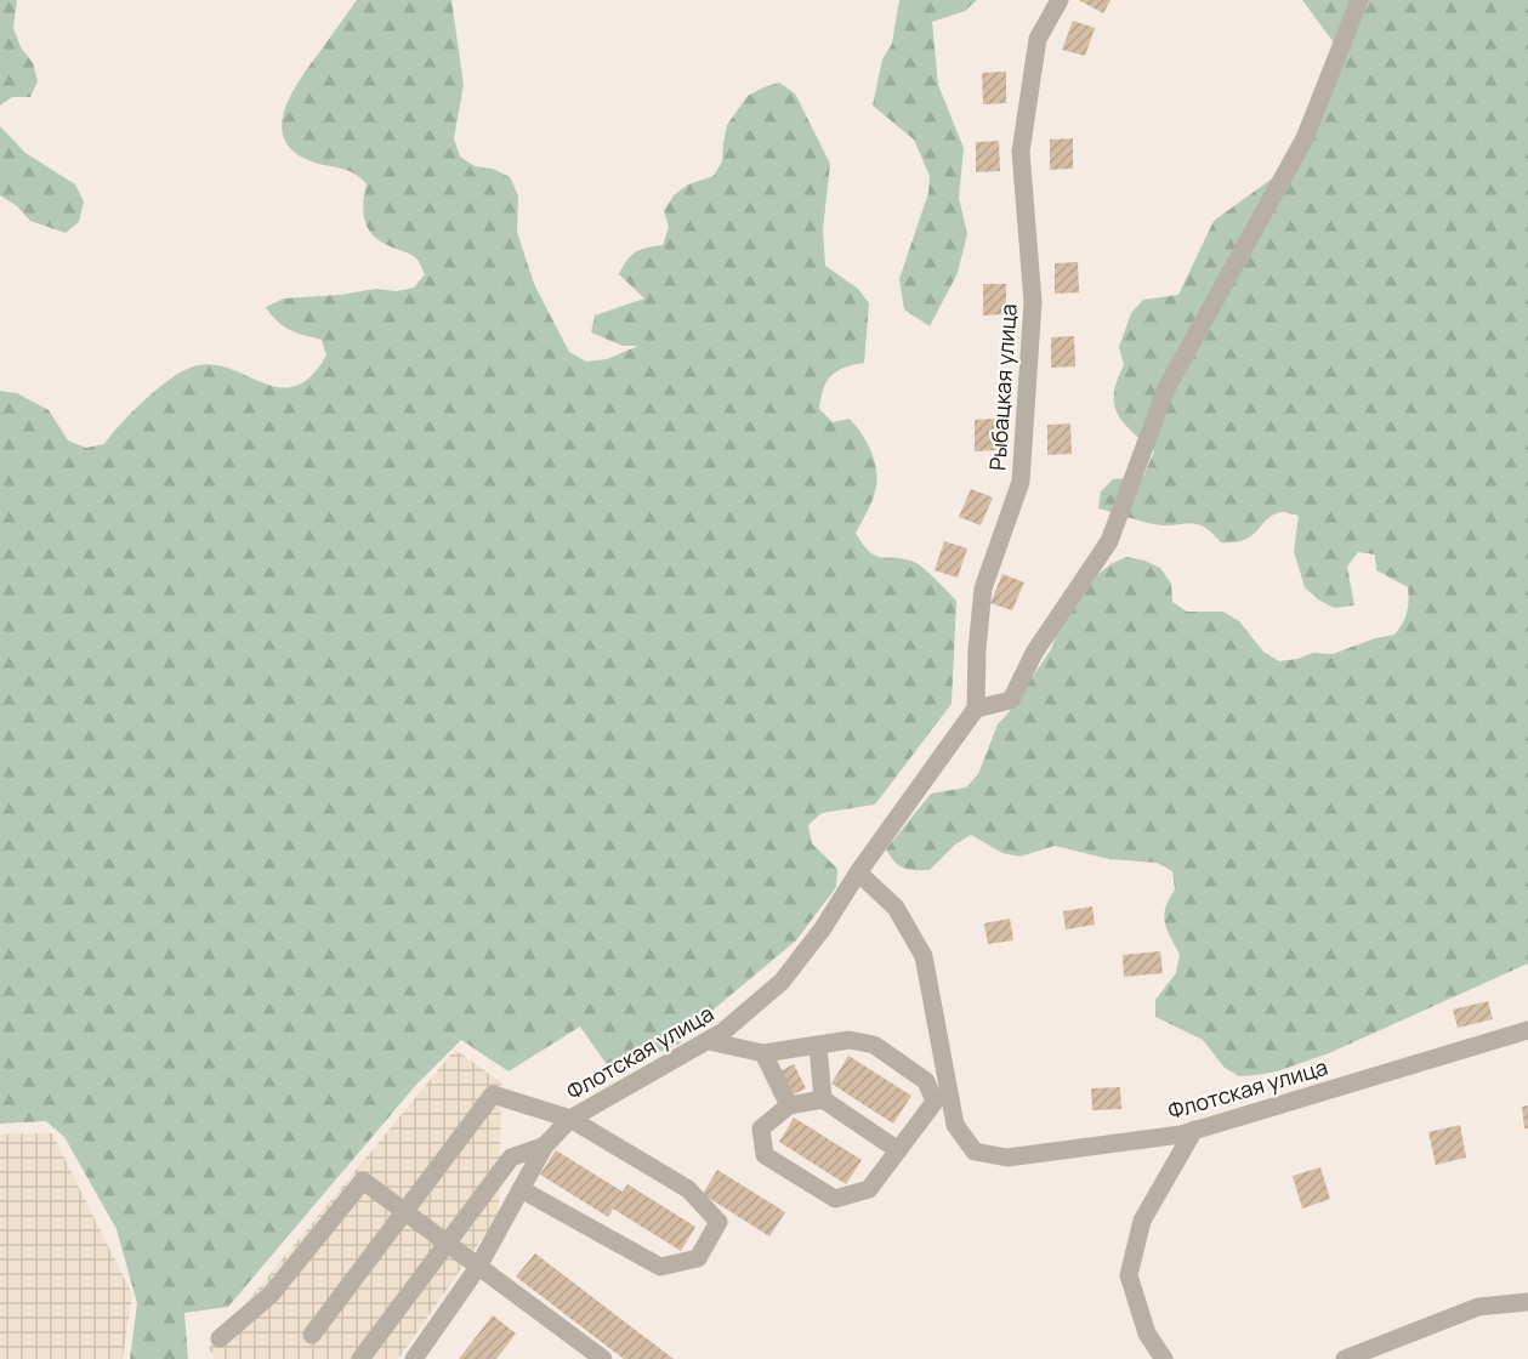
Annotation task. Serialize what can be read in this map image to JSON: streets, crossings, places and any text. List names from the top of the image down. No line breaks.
{"streets":{"street":["Рыбацкая улица","Флотская улица"]}}
